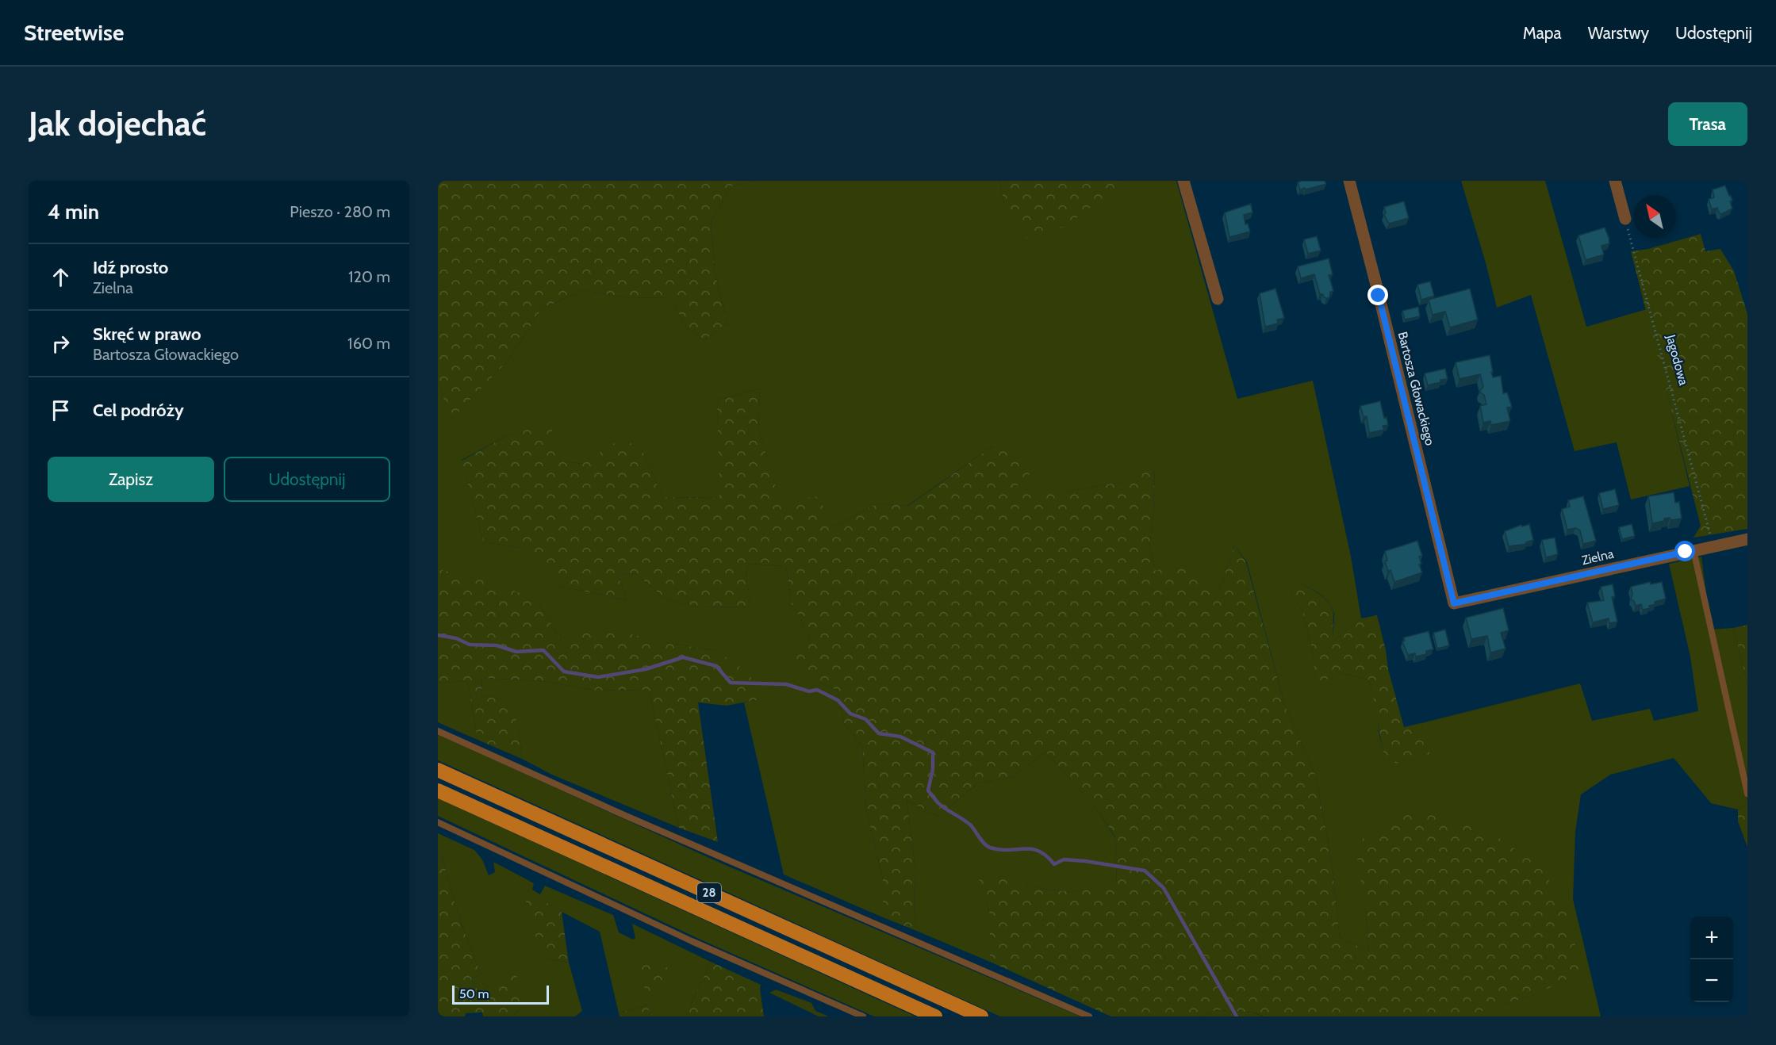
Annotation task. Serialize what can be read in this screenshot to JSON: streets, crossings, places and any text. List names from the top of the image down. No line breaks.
{"streets":{"main road":["28"],"street":["Bartosza Głowackiego","Zielna"],"path":["Jagodowa"]},"crossings":[["Jagodowa","Zielna"],["Bartosza Głowackiego","Zielna"]],"scale_bar":"50 m","north":"top left","page":{"header":"Streetwise","nav":["Mapa","Warstwy","Udostępnij"],"buttons":["Trasa",["Zapisz","Udostępnij"]],"title":"Jak dojechać","heading":["4 min","Pieszo · 280 m"],"list":[["Idź prosto","Zielna","120 m"],["Skręć w prawo","Bartosza Głowackiego","160 m"],"Cel podróży"],"map_buttons":["+","−"],"scale":"50 m"}}
